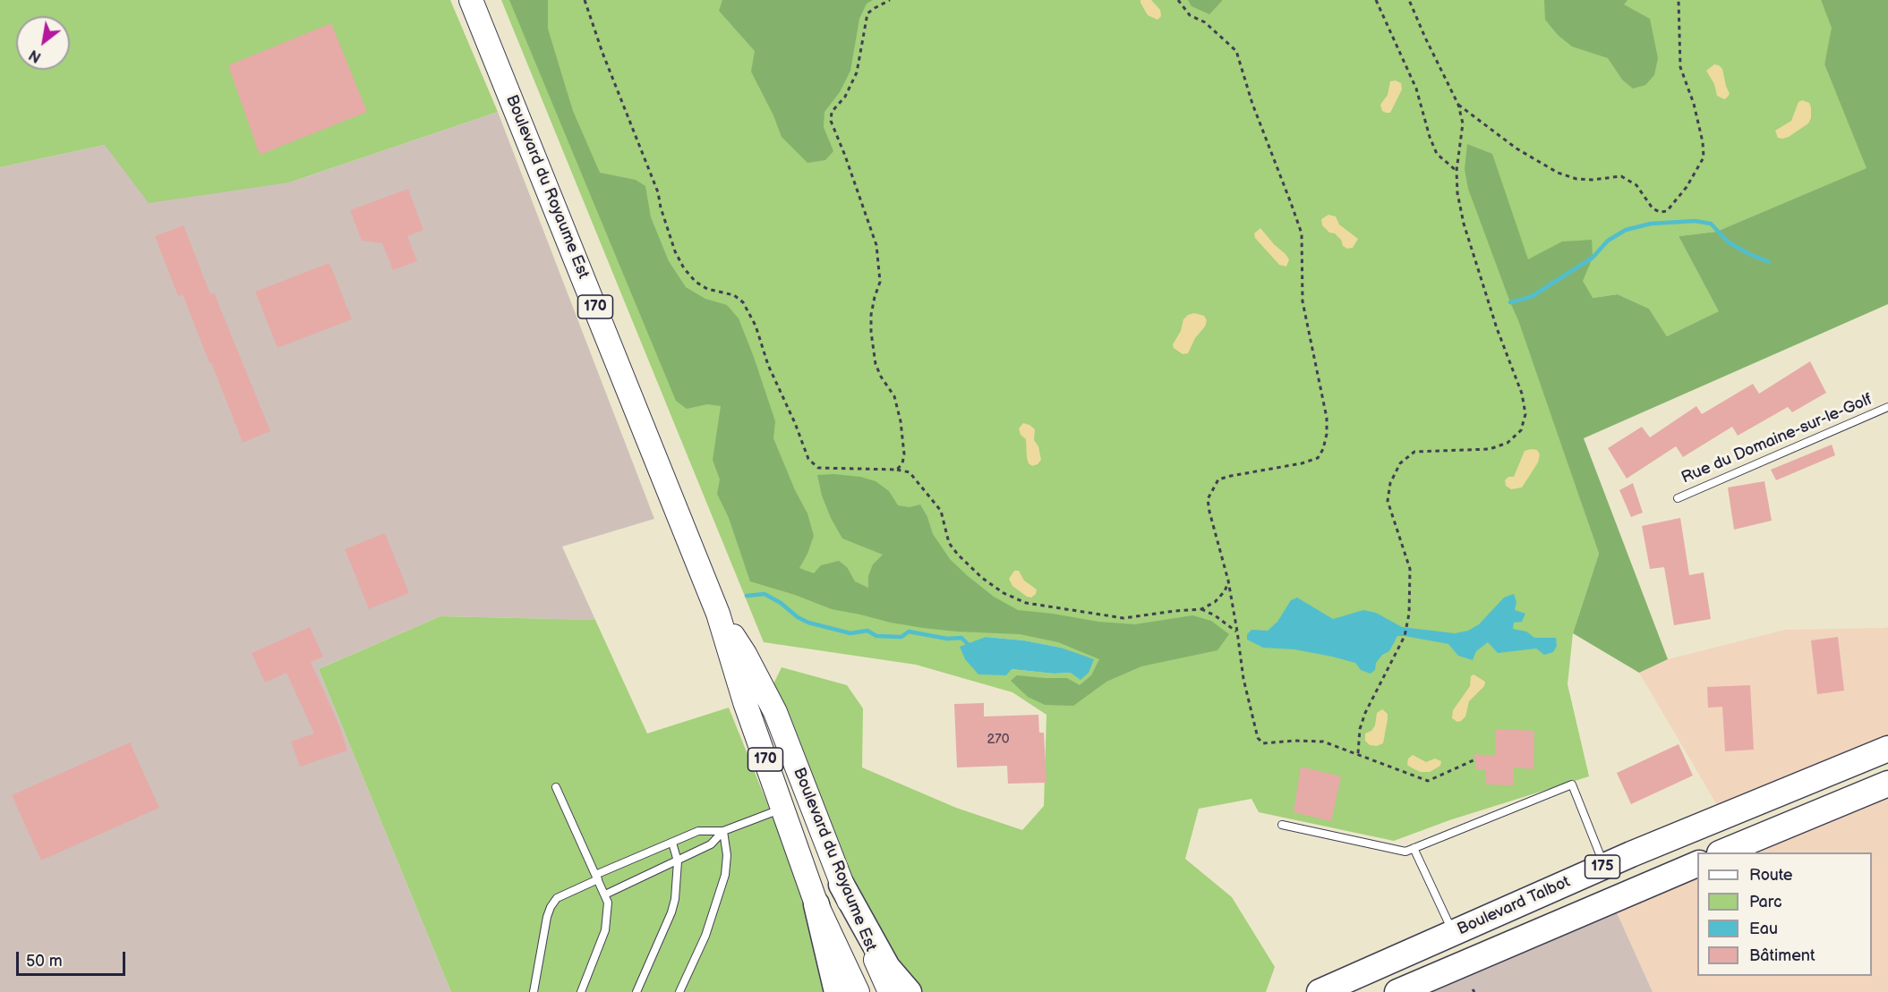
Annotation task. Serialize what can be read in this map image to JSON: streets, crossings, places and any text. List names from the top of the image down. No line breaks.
{"streets":{"highway":["175","Boulevard Talbot"],"main road":["Boulevard du Royaume Est","170"],"lane":["Rue du Domaine-sur-le-Golf"]},"house_numbers":["270"],"legend":["Route","Parc","Eau","Bâtiment"],"scale_bar":"50 m","north":"bottom left"}
